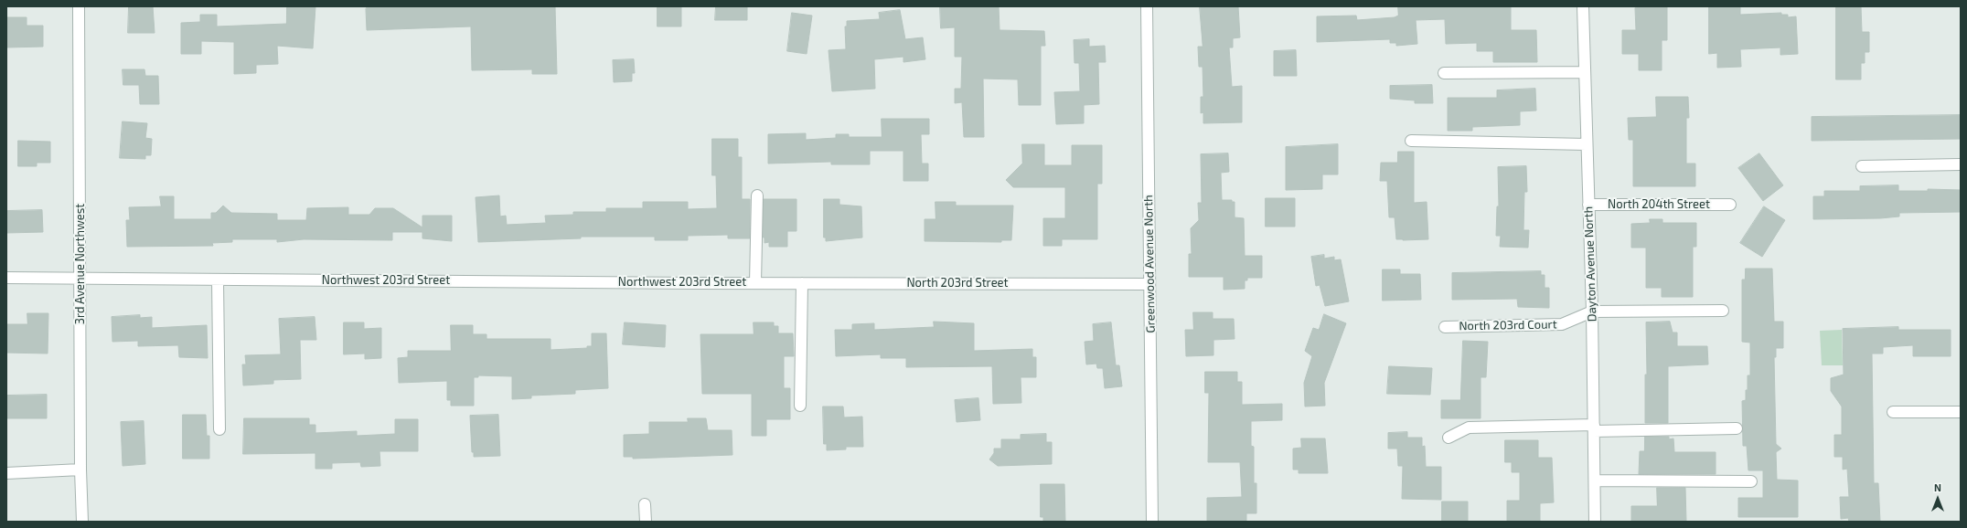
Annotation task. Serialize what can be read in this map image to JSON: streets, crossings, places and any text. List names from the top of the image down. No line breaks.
{"streets":{"street":["North 204th Street","3rd Avenue Northwest","Greenwood Avenue North","Dayton Avenue North","Northwest 203rd Street","North 203rd Street","North 203rd Court"]},"crossings":[["North 204th Street","Dayton Avenue North"],["3rd Avenue Northwest","Northwest 203rd Street"],["Greenwood Avenue North","North 203rd Street"],["Dayton Avenue North","North 203rd Court"],["Northwest 203rd Street","North 203rd Street"]],"north":"top"}
